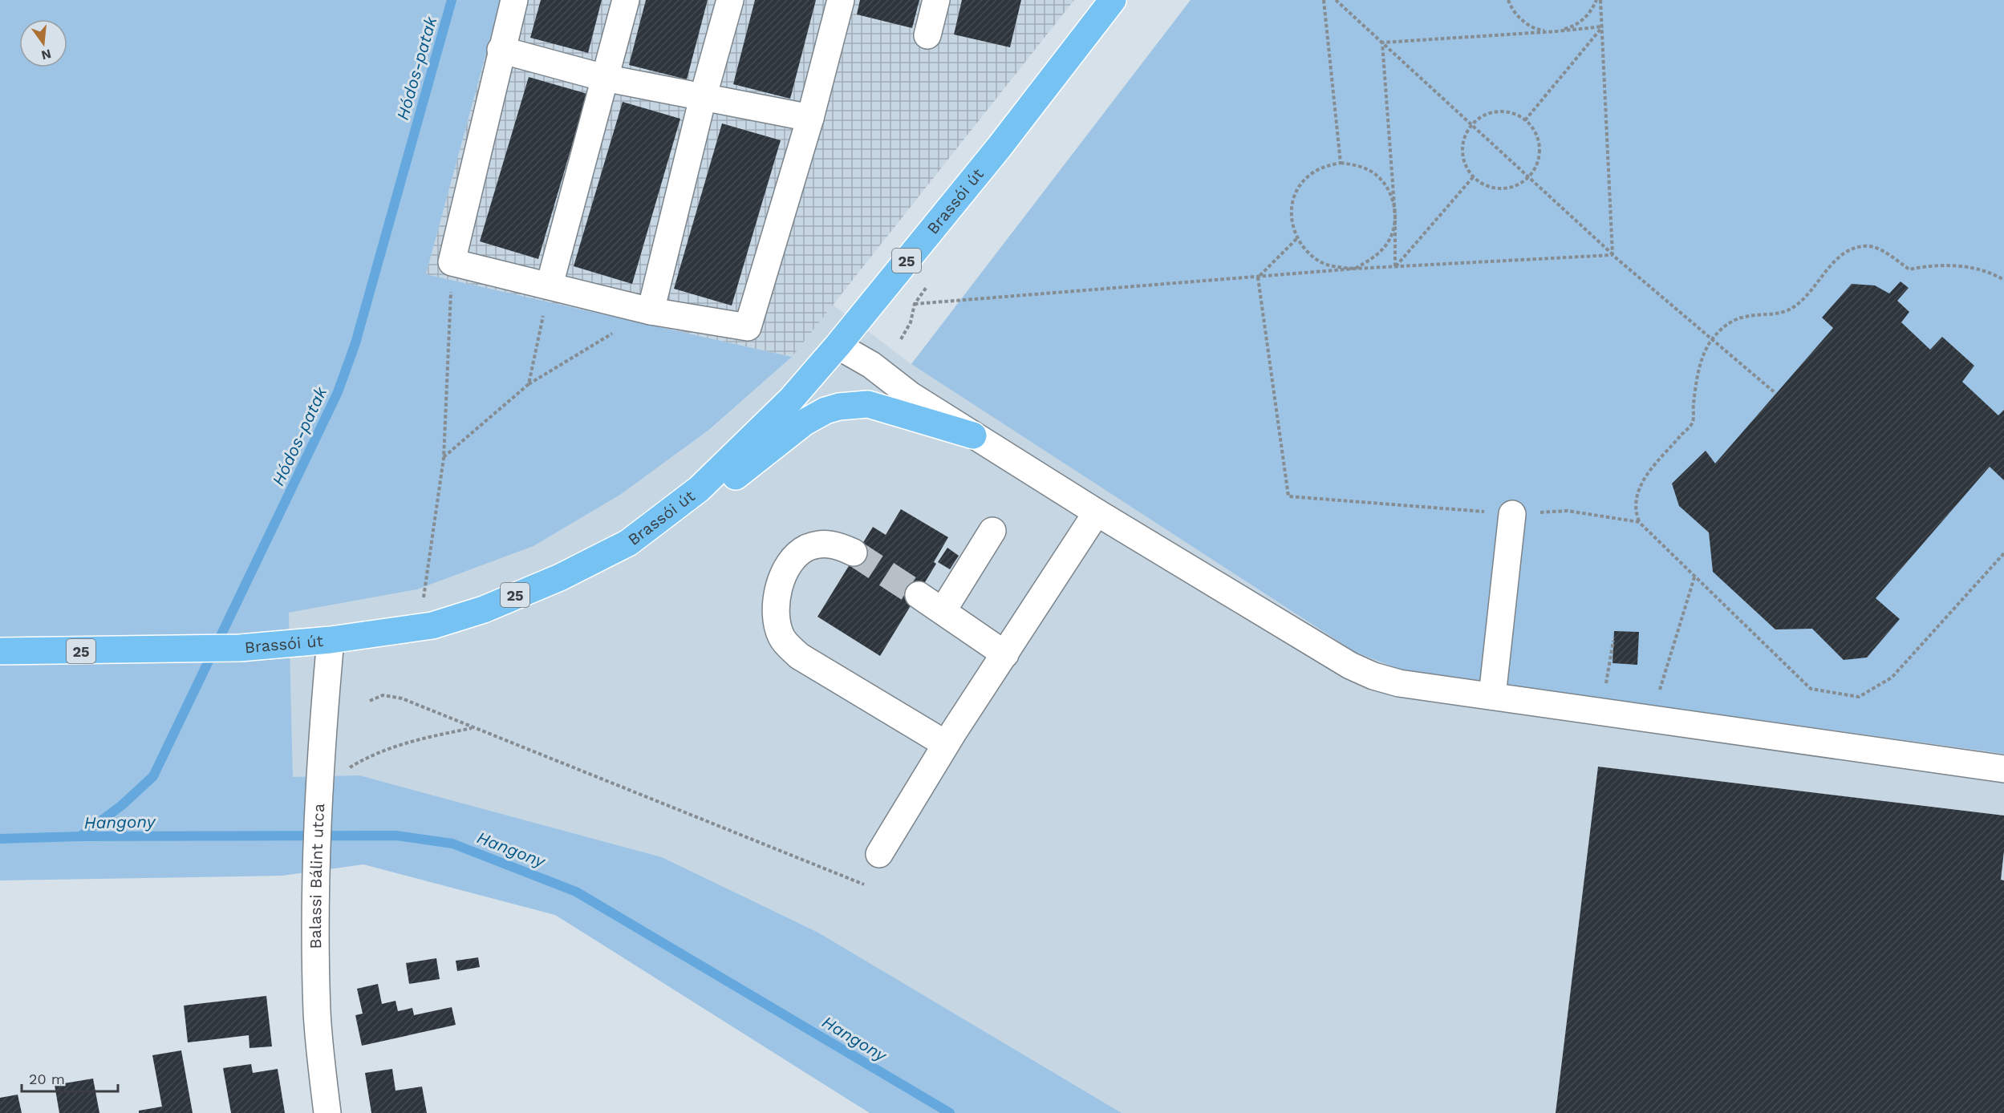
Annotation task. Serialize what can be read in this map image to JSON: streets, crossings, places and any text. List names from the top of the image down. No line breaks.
{"streets":{"main road":["Brassói út","25"],"street":["Balassi Bálint utca"]},"crossings":[["Brassói út","Balassi Bálint utca"]],"water":["Hódos-patak","Hangony"],"scale_bar":"20 m","north":"bottom"}
